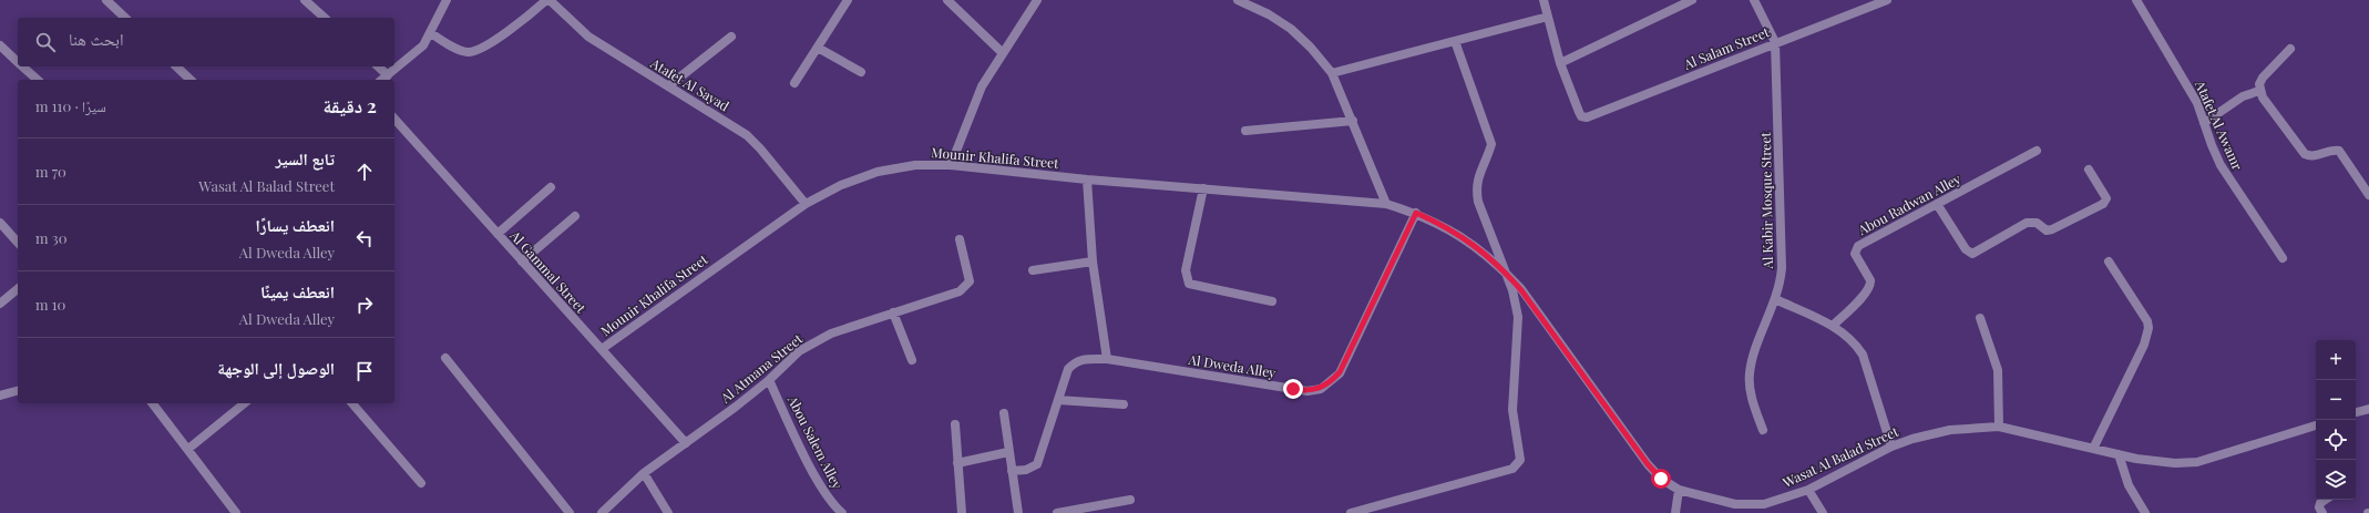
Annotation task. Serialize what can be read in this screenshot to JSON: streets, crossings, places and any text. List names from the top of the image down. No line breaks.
{"streets":{"street":["Al Salam Street","Atafet Al Sayad","Atafet Al Awamr","Mounir Khalifa Street","Al Kabir Mosque Street","Abou Radwan Alley","Al Gammal Street","Al Dweda Alley","Al Atmana Street","Abou Salem Alley","Wasat Al Balad Street"]},"crossings":[["Al Salam Street","Al Kabir Mosque Street"],["Atafet Al Sayad","Mounir Khalifa Street"],["Mounir Khalifa Street","Al Gammal Street"],["Mounir Khalifa Street","Wasat Al Balad Street"],["Al Gammal Street","Al Atmana Street"],["Al Dweda Alley","Wasat Al Balad Street"],["Al Atmana Street","Abou Salem Alley"]],"page":{"search":"ابحث هنا","heading":["2 دقيقة","سيرًا · 110 m"],"list":[["تابع السير","Wasat Al Balad Street","70 m"],["انعطف يسارًا","Al Dweda Alley","30 m"],["انعطف يمينًا","Al Dweda Alley","10 m"],"الوصول إلى الوجهة"],"map_buttons":["+","−"]}}
